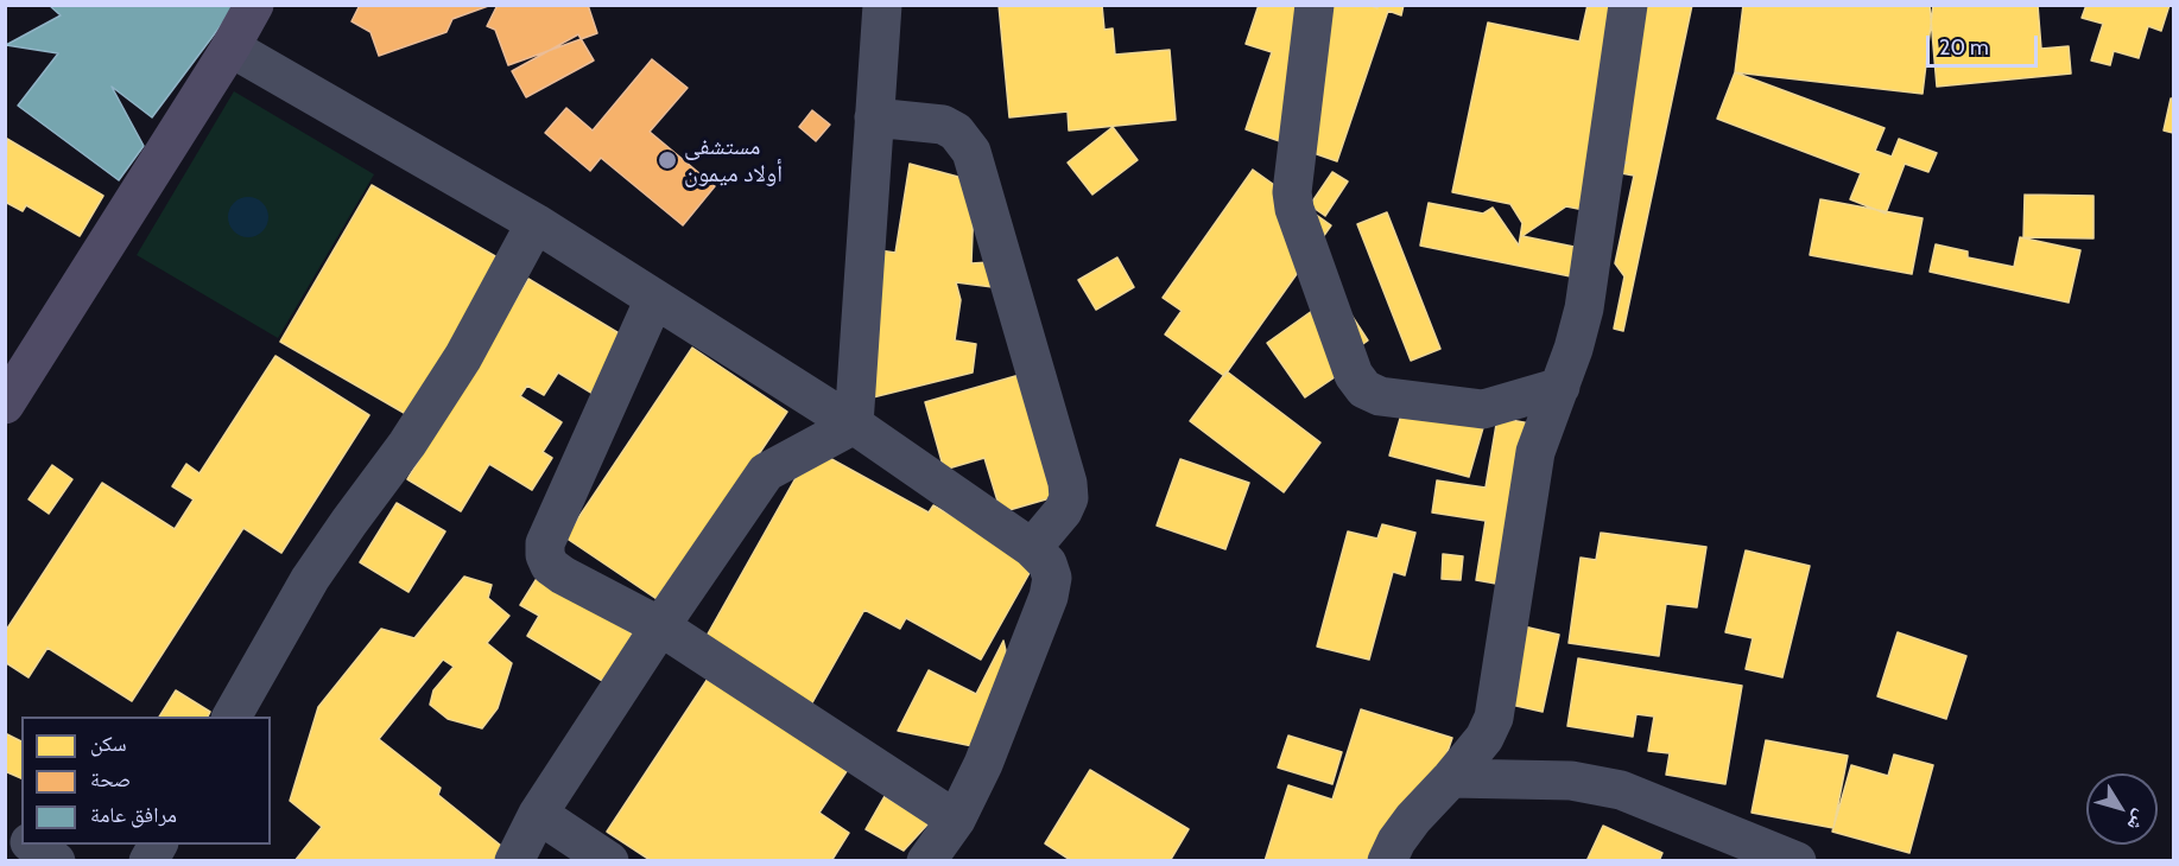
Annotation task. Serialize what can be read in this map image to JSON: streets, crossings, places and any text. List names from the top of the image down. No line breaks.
{"places":["مستشفى أولاد ميمون"],"legend":["سكن","صحة","مرافق عامة"],"scale_bar":"20 m","north":"bottom right"}
